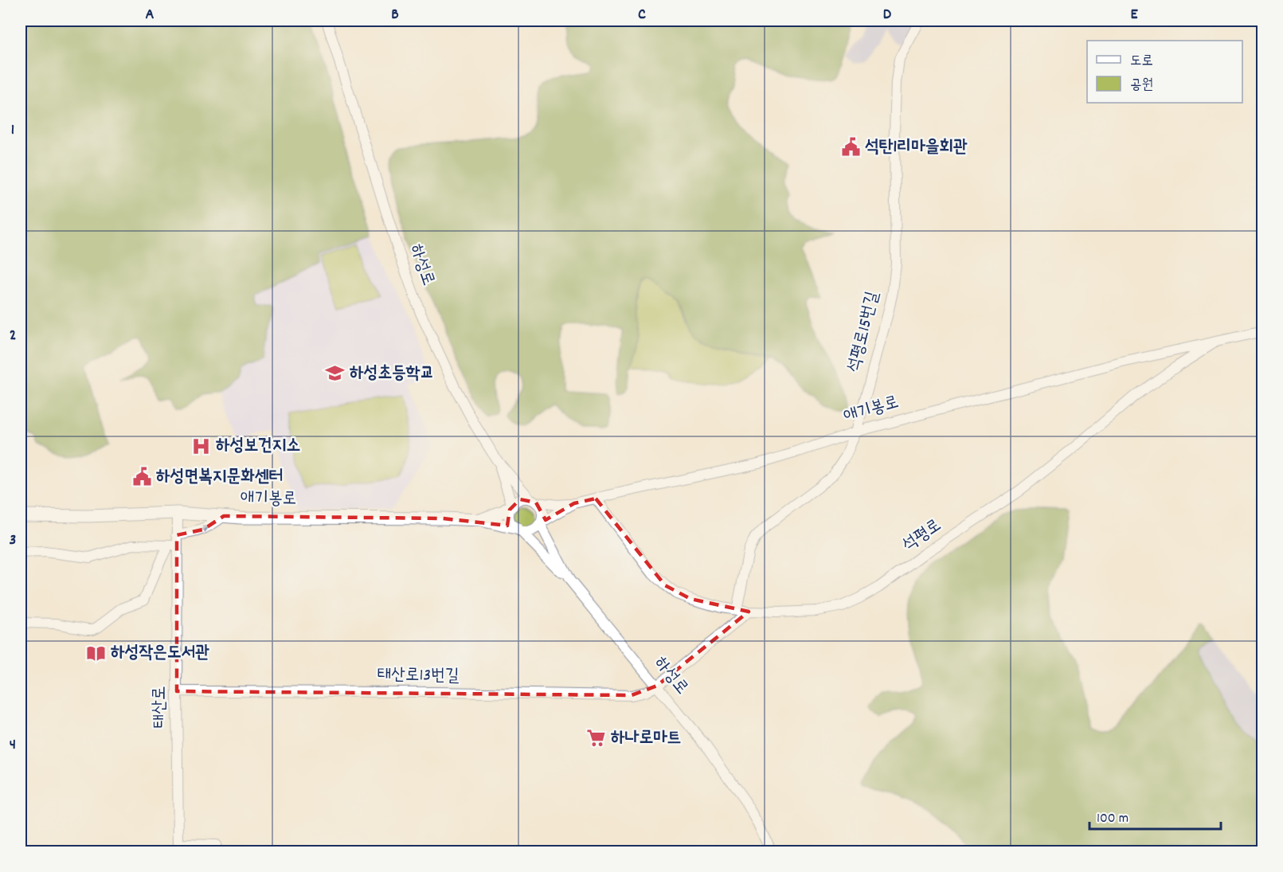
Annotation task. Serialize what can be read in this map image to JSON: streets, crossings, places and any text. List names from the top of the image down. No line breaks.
{"streets":{"main road":["애기봉로"],"street":["하성로","석평로15번길","석평로","태산로13번길","태산로"]},"crossings":[["하성로","애기봉로"],["하성로","태산로13번길"],["석평로15번길","애기봉로"],["석평로15번길","석평로"],["애기봉로","석평로"],["애기봉로","태산로"],["석평로","태산로13번길"],["태산로13번길","태산로"]],"places":{"public building":["석탄1리마을회관","하성면복지문화센터"],"school or university":["하성초등학교"],"hospital":["하성보건지소"],"library":["하성작은도서관"],"supermarket":["하나로마트"]},"legend":["도로","공원"],"scale_bar":"100 m","grid":{"columns":["A","B","C","D","E"],"rows":["1","2","3","4"]}}
